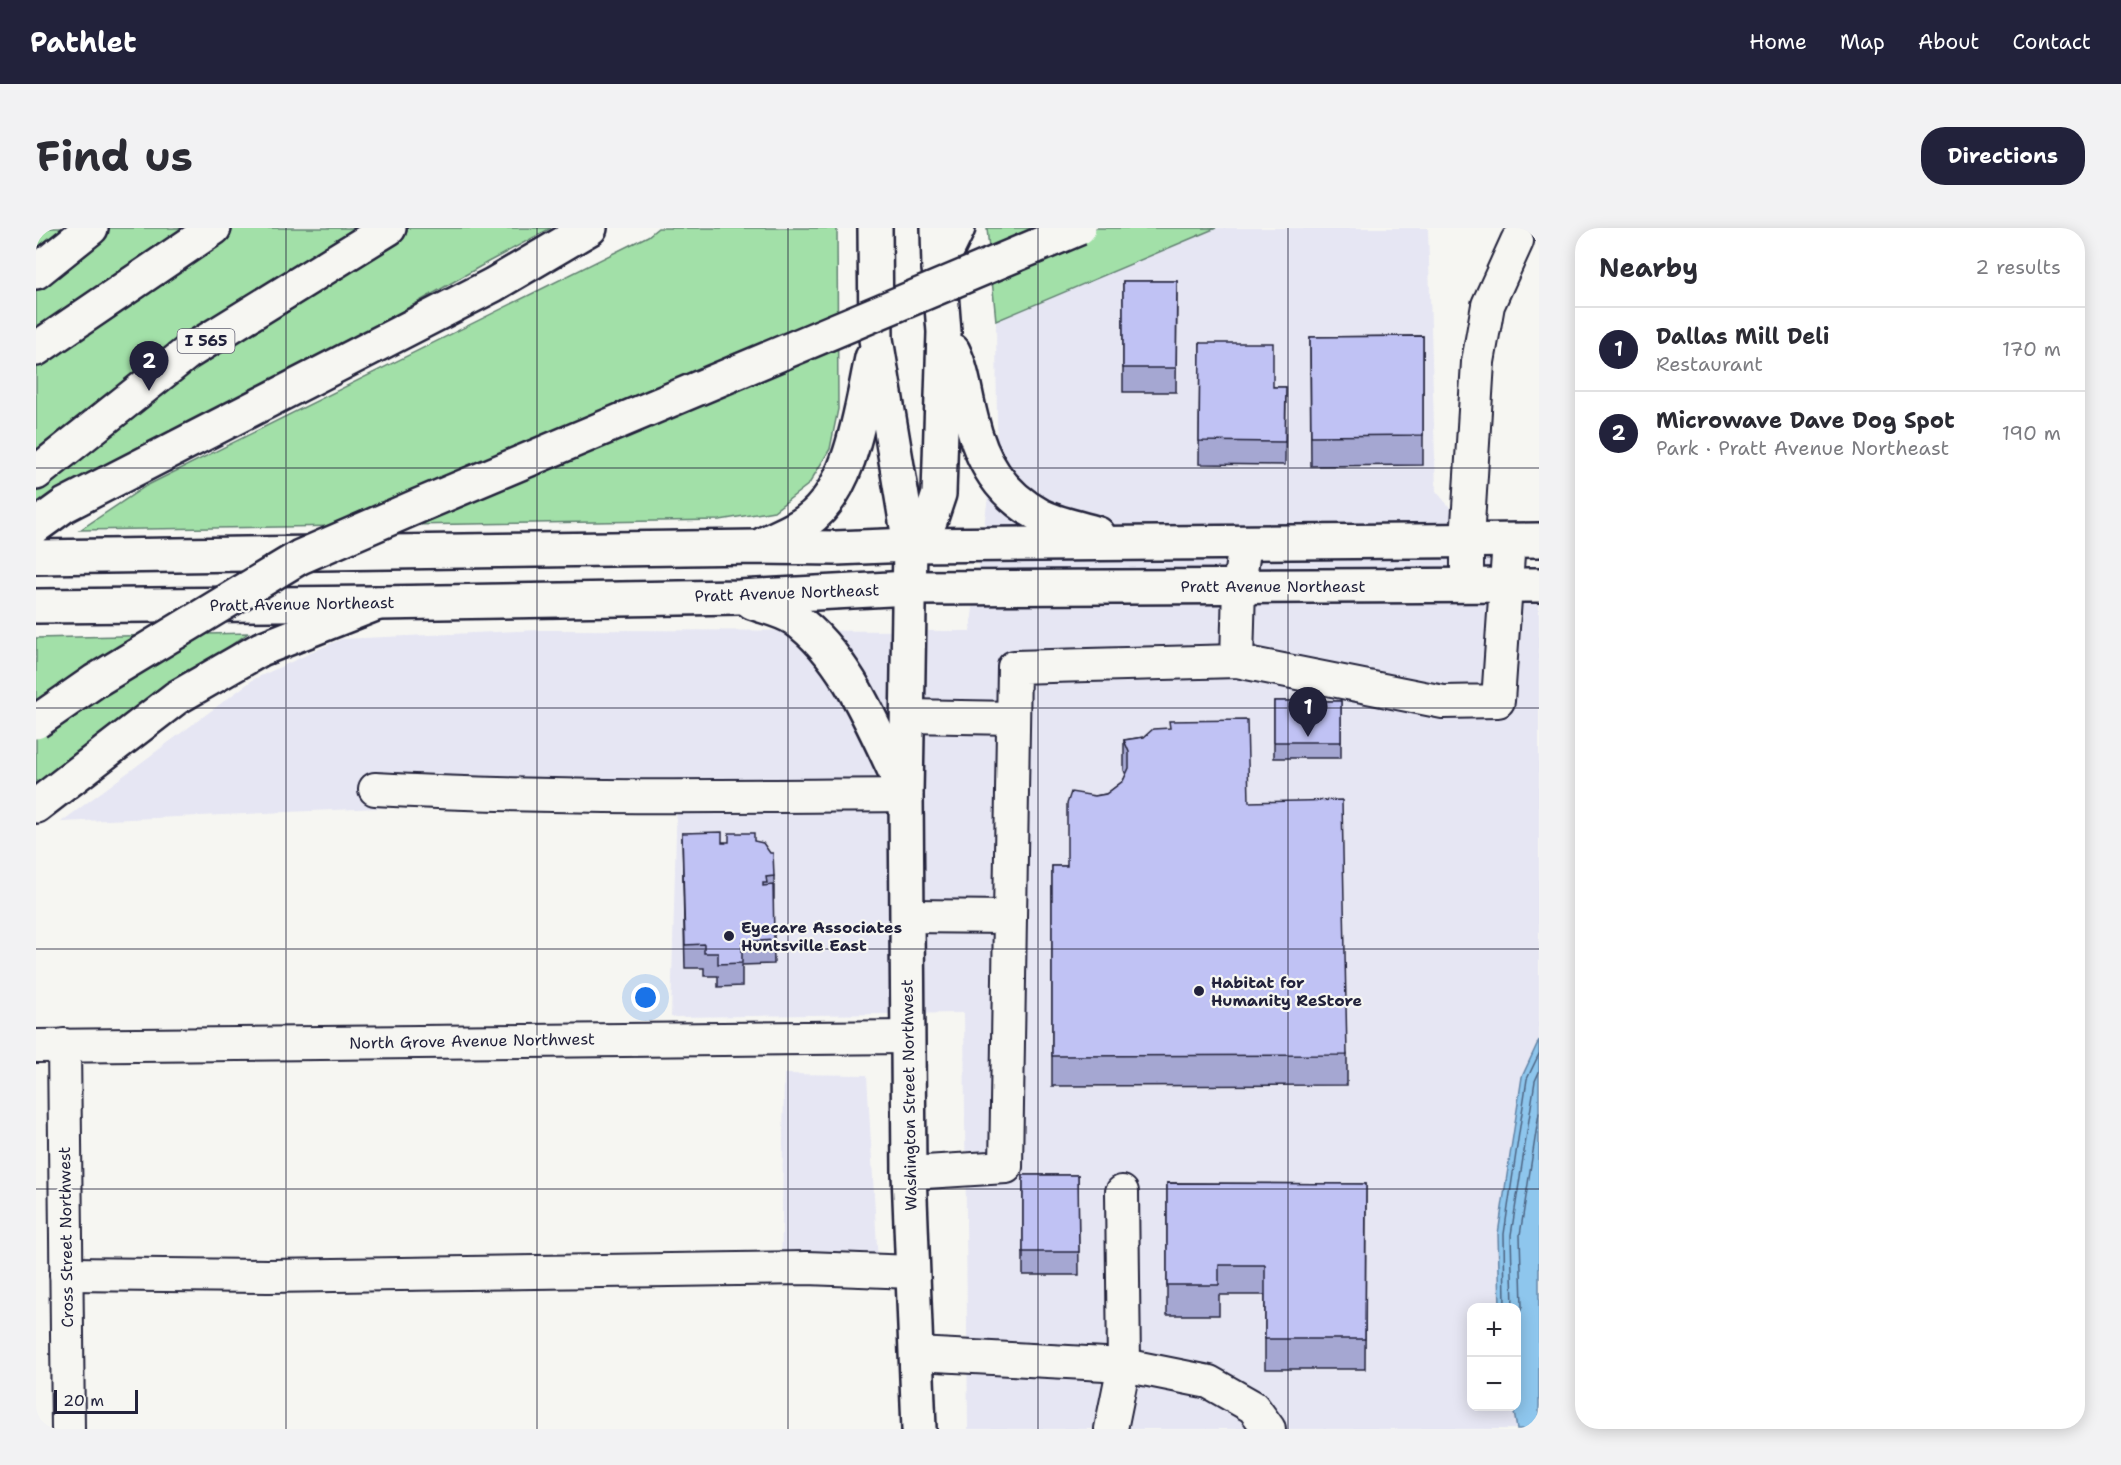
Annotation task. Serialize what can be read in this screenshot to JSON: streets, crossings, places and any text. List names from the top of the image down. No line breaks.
{"streets":{"main road":["I 565","Pratt Avenue Northeast","Washington Street Northwest"],"street":["North Grove Avenue Northwest","Cross Street Northwest"]},"crossings":[["Pratt Avenue Northeast","Washington Street Northwest"],["North Grove Avenue Northwest","Washington Street Northwest"],["North Grove Avenue Northwest","Cross Street Northwest"]],"places":["Eyecare Associates Huntsville East","Habitat for Humanity ReStore"],"scale_bar":"20 m","page":{"header":"Pathlet","nav":["Home","Map","About","Contact"],"buttons":"Directions","title":"Find us","heading":["Nearby","2 results"],"list":[{"mark":"1","name":"Dallas Mill Deli","note":"Restaurant","value":"170 m"},{"mark":"2","name":"Microwave Dave Dog Spot","note":"Park · Pratt Avenue Northeast","value":"190 m"}],"pins":["2","1"],"map_buttons":["+","−"],"scale":"20 m"}}
